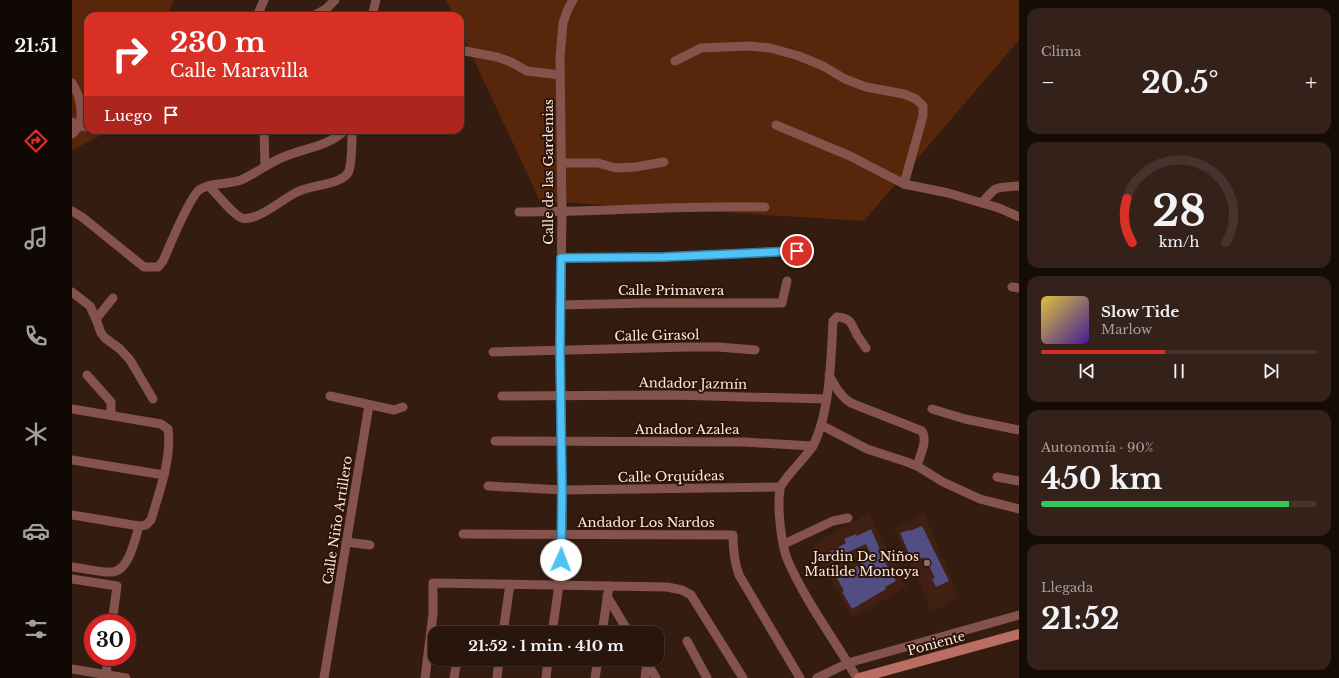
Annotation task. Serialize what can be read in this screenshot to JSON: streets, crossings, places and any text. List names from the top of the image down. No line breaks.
{"streets":{"street":["Calle de las Gardenias","Calle Primavera","Calle Girasol","Andador Jazmín","Andador Azalea","Calle Orquídeas","Calle Niño Artillero","Andador Los Nardos","Poniente"]},"crossings":[["Calle de las Gardenias","Calle Primavera"],["Calle de las Gardenias","Calle Girasol"],["Calle de las Gardenias","Andador Jazmín"],["Calle de las Gardenias","Andador Azalea"],["Calle de las Gardenias","Calle Orquídeas"],["Calle de las Gardenias","Andador Los Nardos"]],"places":["Jardin De Niños Matilde Montoya"],"page":{"tabs":"21:51","tile":["Clima",["Autonomía · 90%","450 km"],["Llegada","21:52"]],"turn":["230 m","Calle Maravilla"],"heat":["−","20.5°","+"],"then":"Luego","song":["Slow Tide","Marlow"],"limit":"30","trip":"21:52 · 1 min · 410 m","gauge":["28","km/h"]}}
